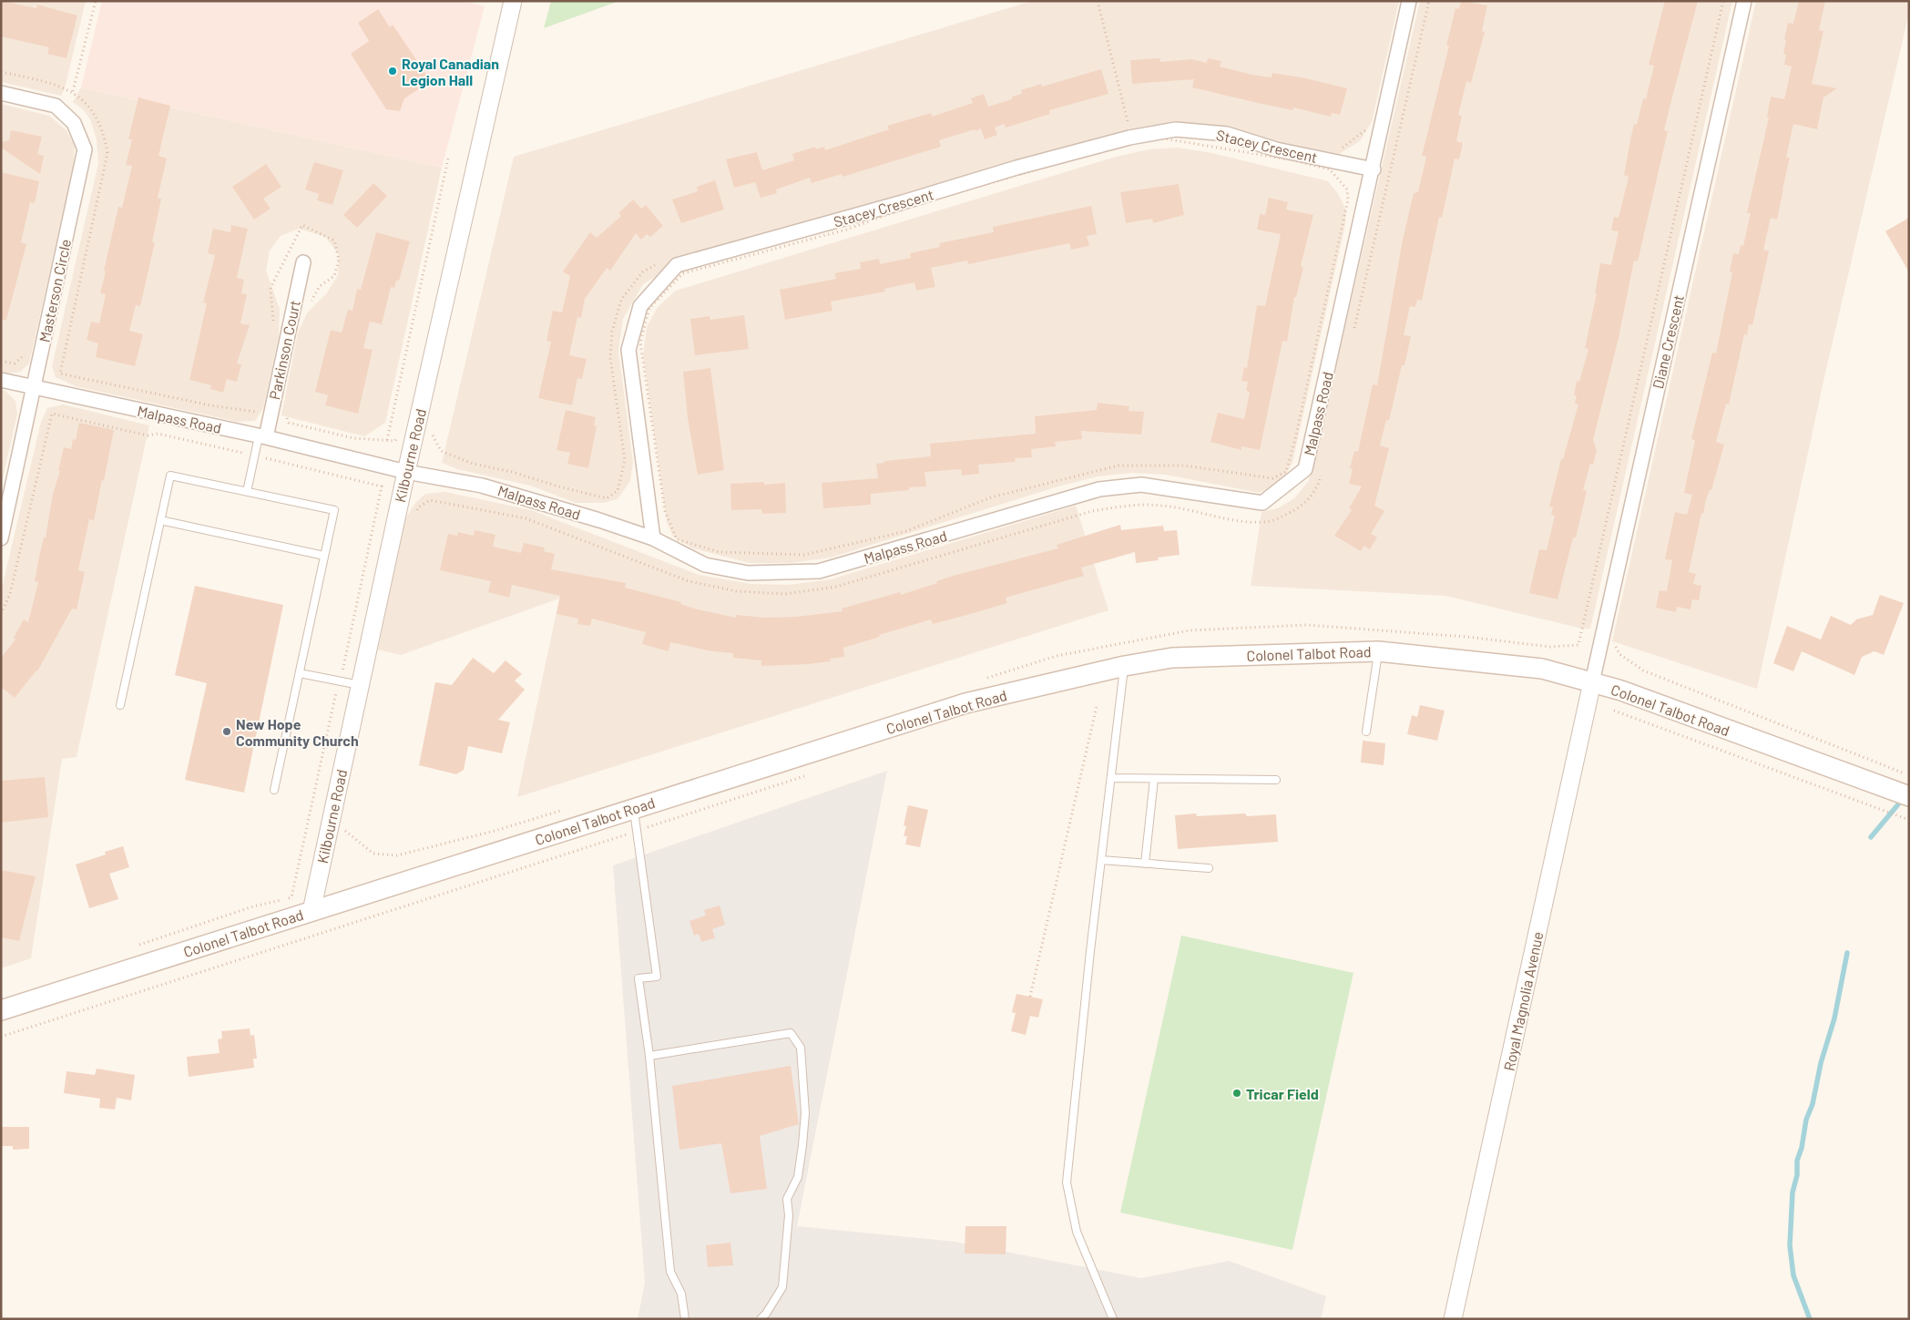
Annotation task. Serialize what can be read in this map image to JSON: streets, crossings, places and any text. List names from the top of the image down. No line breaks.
{"streets":{"main road":["Colonel Talbot Road"],"street":["Stacey Crescent","Masterson Circle","Diane Crescent","Parkinson Court","Malpass Road","Kilbourne Road","Royal Magnolia Avenue"]},"crossings":[["Stacey Crescent","Malpass Road"],["Masterson Circle","Malpass Road"],["Diane Crescent","Colonel Talbot Road"],["Diane Crescent","Royal Magnolia Avenue"],["Parkinson Court","Malpass Road"],["Malpass Road","Kilbourne Road"],["Kilbourne Road","Colonel Talbot Road"],["Colonel Talbot Road","Royal Magnolia Avenue"]],"places":["Royal Canadian Legion Hall","New Hope Community Church","Tricar Field"]}
